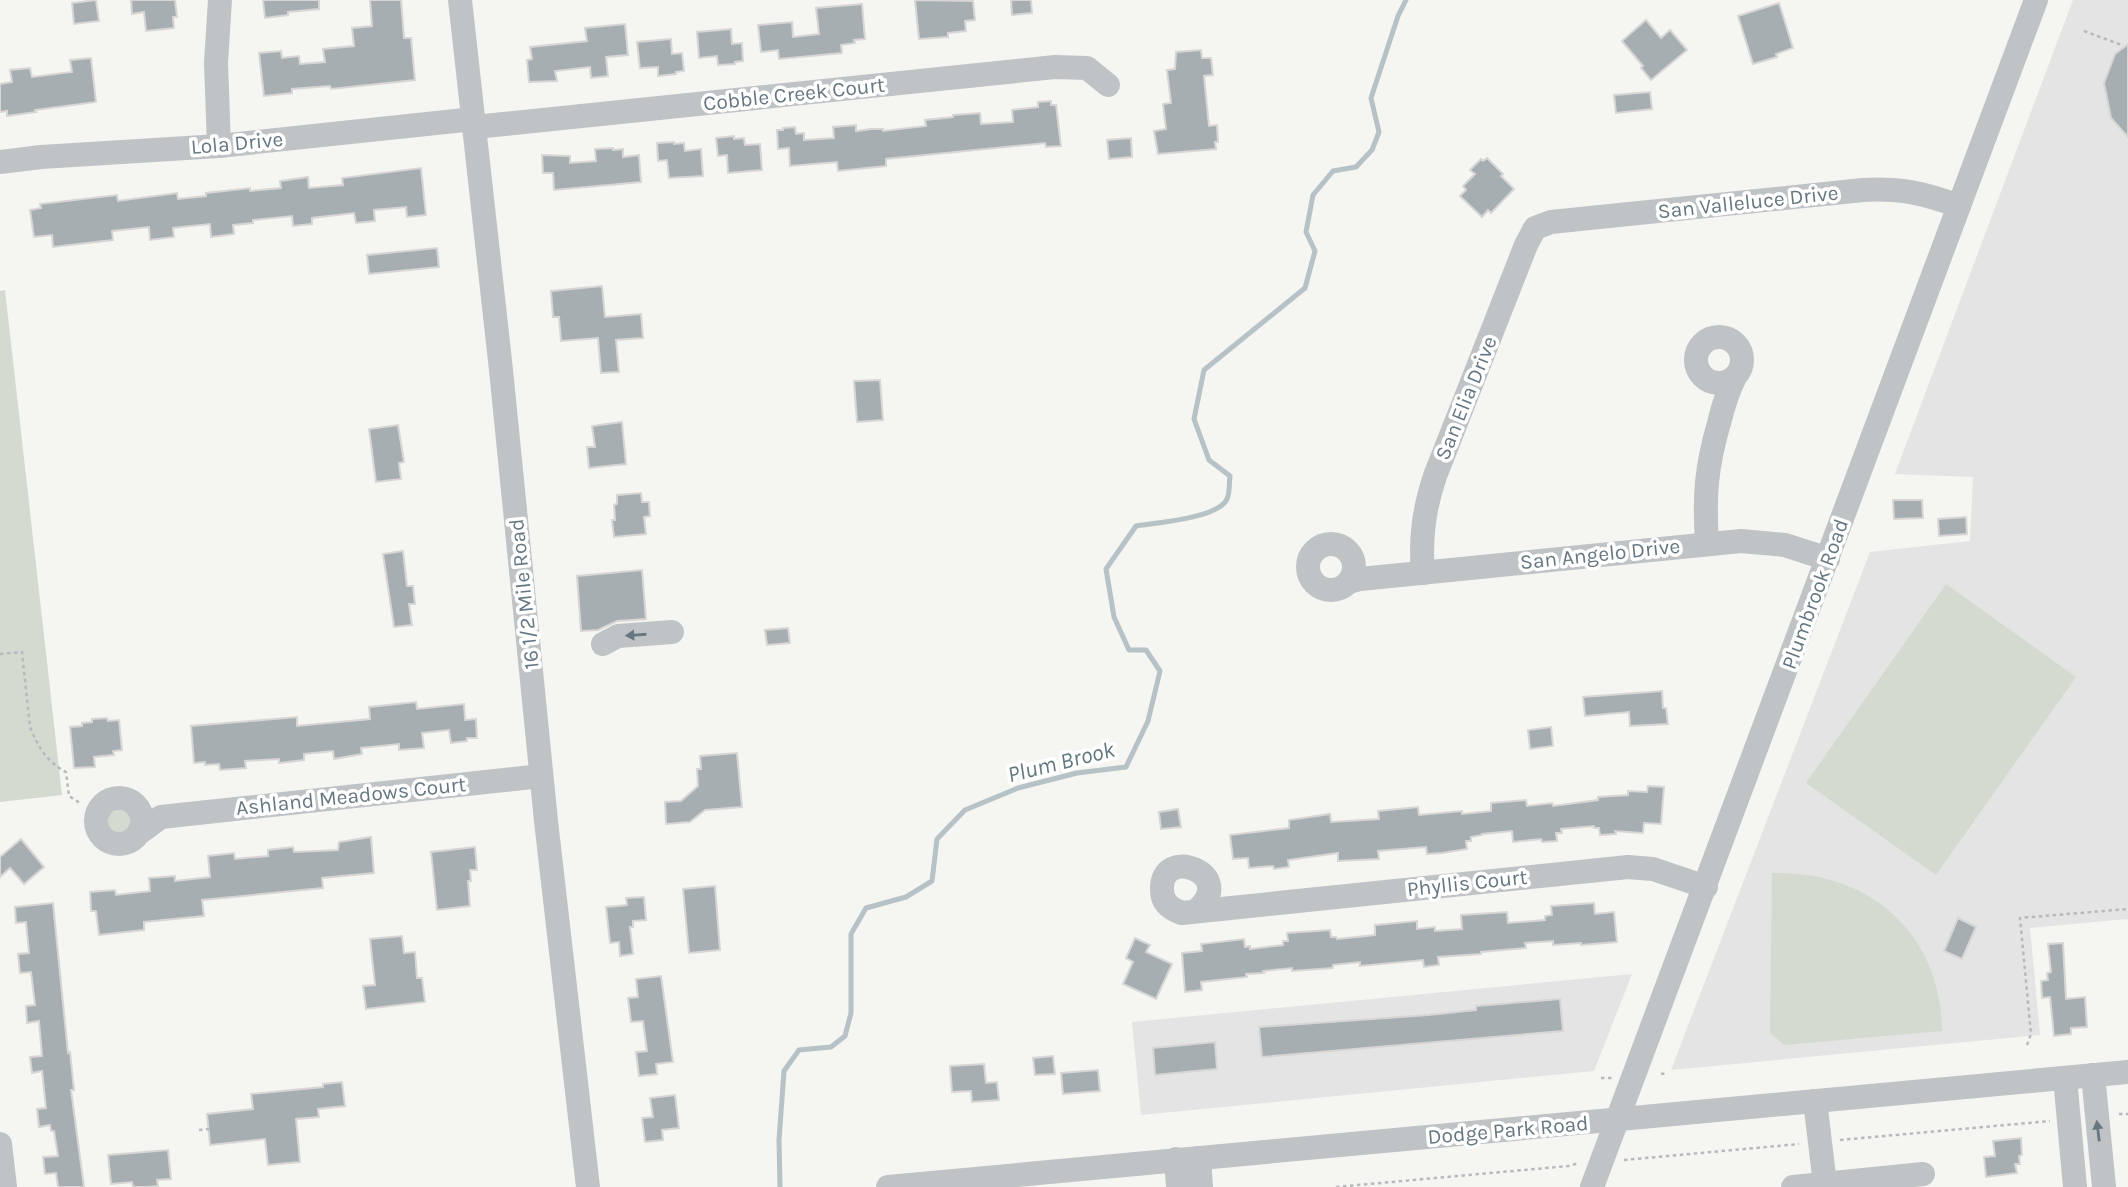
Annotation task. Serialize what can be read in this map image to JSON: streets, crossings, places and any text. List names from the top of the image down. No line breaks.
{"streets":{"street":["Cobble Creek Court","Lola Drive","San Valleluce Drive","San Elia Drive","San Angelo Drive","16 1/2 Mile Road","Plumbrook Road","Ashland Meadows Court","Phyllis Court","Dodge Park Road"]},"crossings":[["Cobble Creek Court","Lola Drive"],["Cobble Creek Court","16 1/2 Mile Road"],["Lola Drive","16 1/2 Mile Road"],["San Valleluce Drive","San Elia Drive"],["San Valleluce Drive","Plumbrook Road"],["San Elia Drive","San Angelo Drive"],["San Angelo Drive","Plumbrook Road"],["16 1/2 Mile Road","Ashland Meadows Court"],["Plumbrook Road","Phyllis Court"],["Plumbrook Road","Dodge Park Road"]],"water":["Plum Brook"]}
